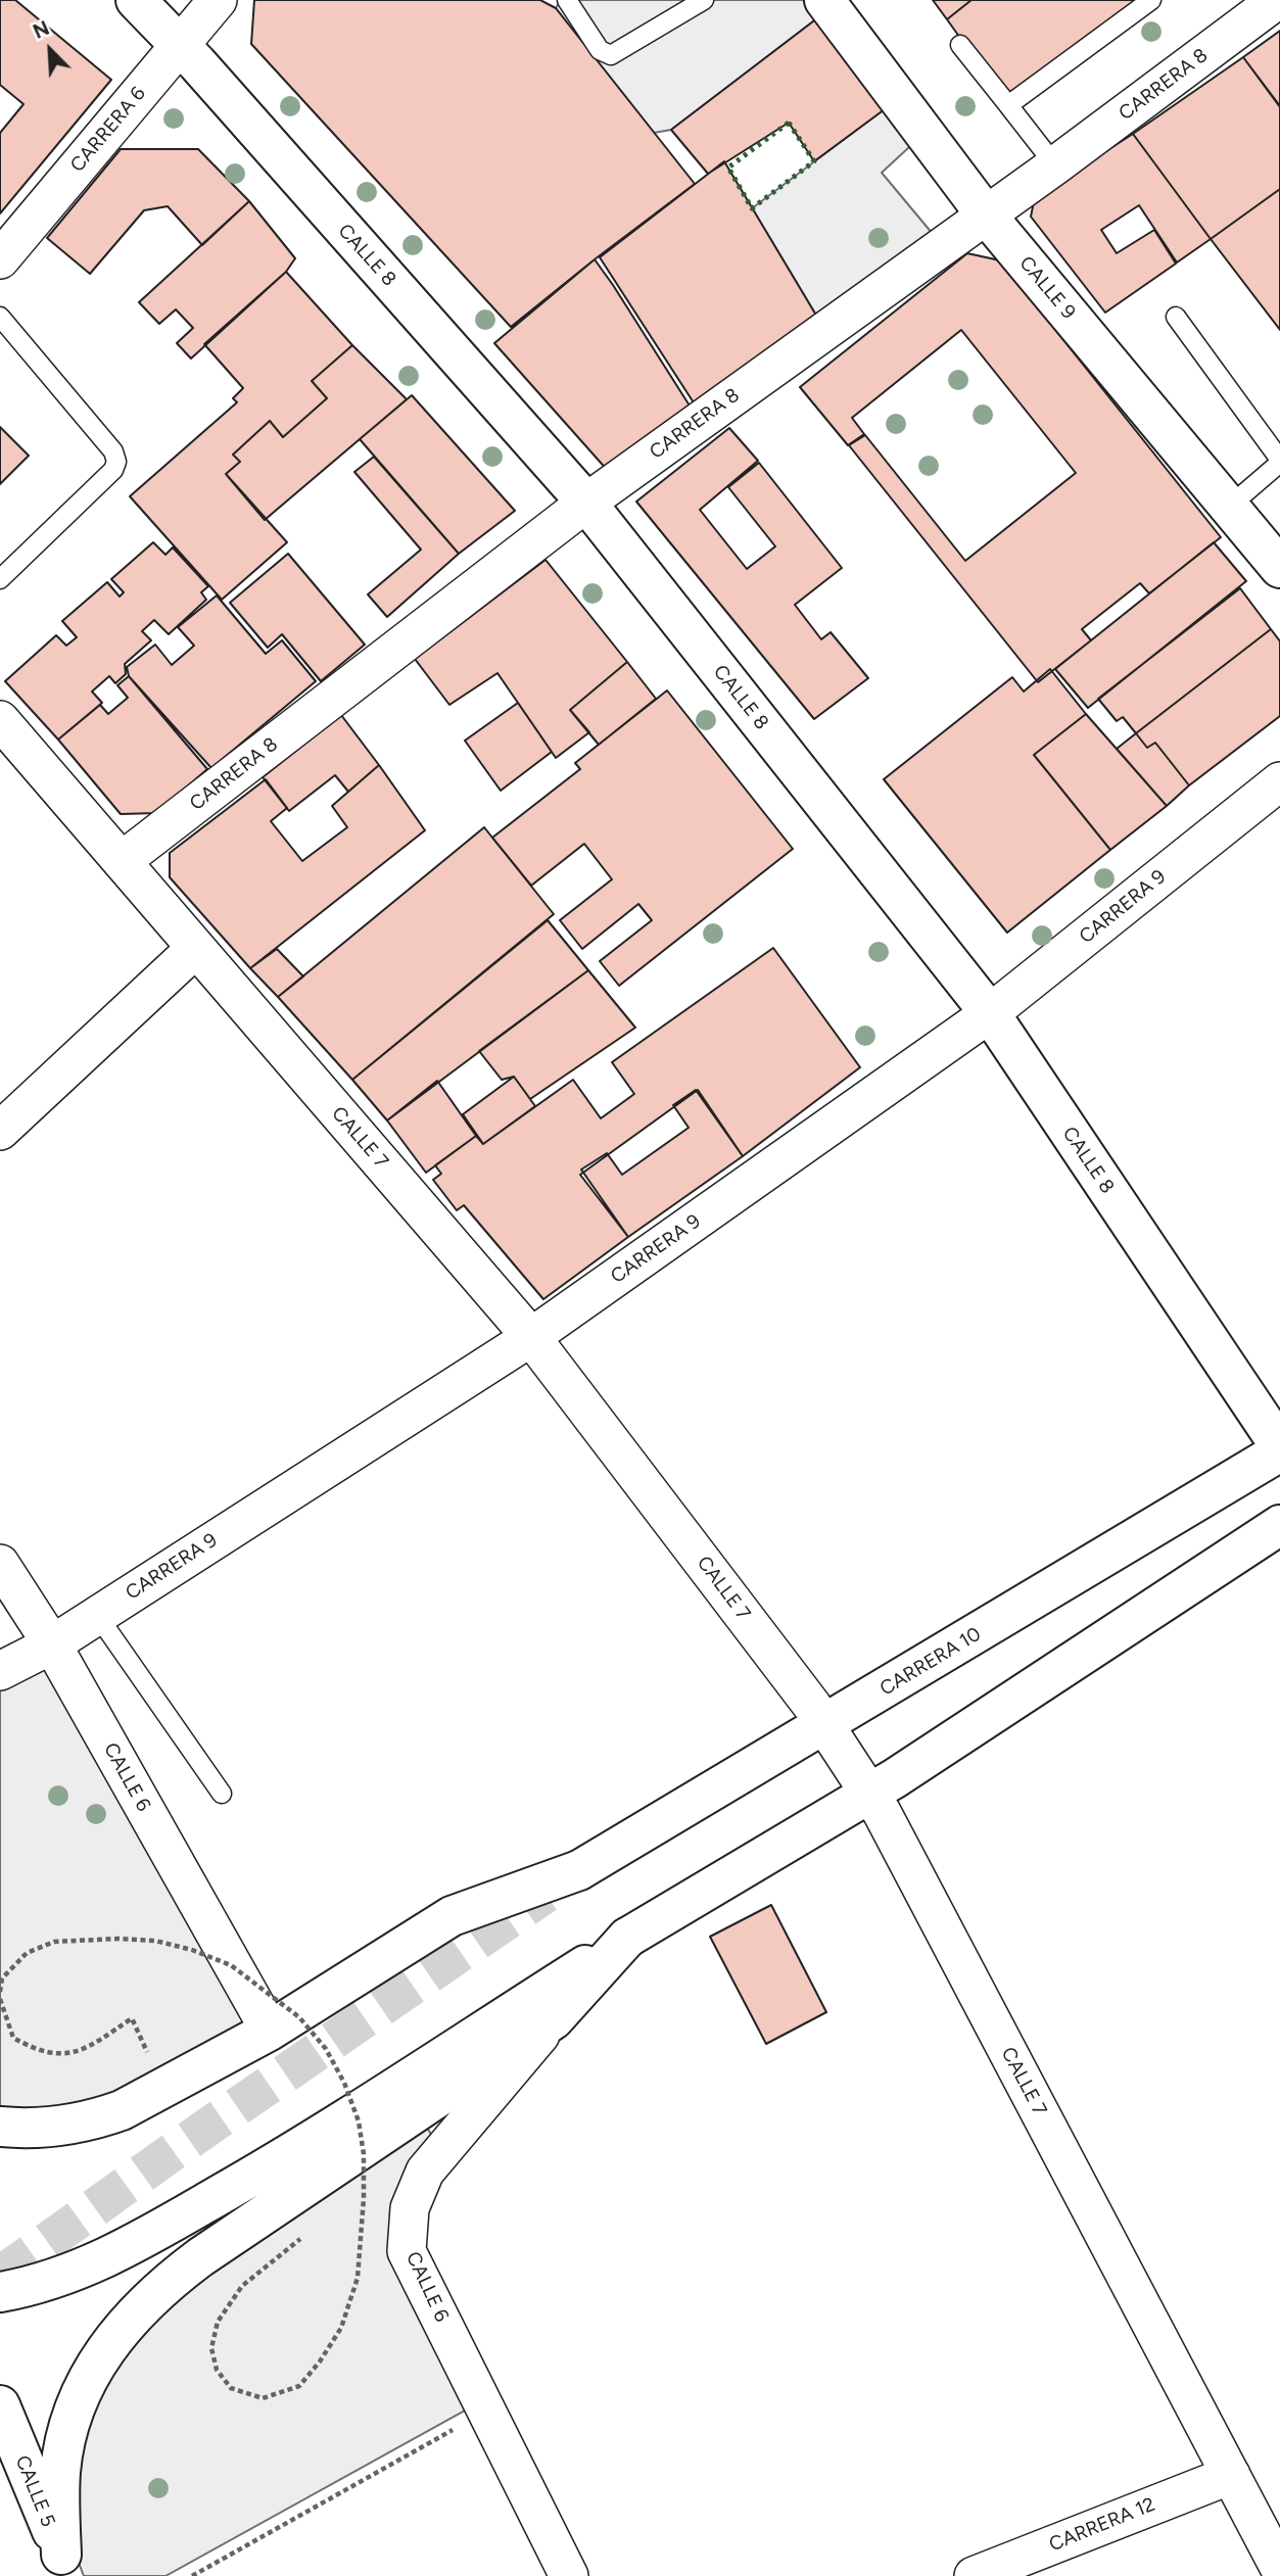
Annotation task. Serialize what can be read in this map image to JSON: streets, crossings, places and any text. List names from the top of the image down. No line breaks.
{"streets":{"main road":["CALLE 8","CALLE 9","CARRERA 10","CALLE 5"],"street":["CARRERA 8","CARRERA 6","CARRERA 9","CALLE 7","CALLE 6","CARRERA 12"]},"crossings":[["CARRERA 8","CALLE 8"],["CARRERA 8","CALLE 9"],["CARRERA 8","CALLE 7"],["CARRERA 6","CALLE 8"],["CALLE 8","CARRERA 9"],["CARRERA 9","CALLE 7"],["CARRERA 9","CALLE 6"],["CALLE 7","CARRERA 10"],["CALLE 7","CARRERA 12"]],"north":"top left"}
